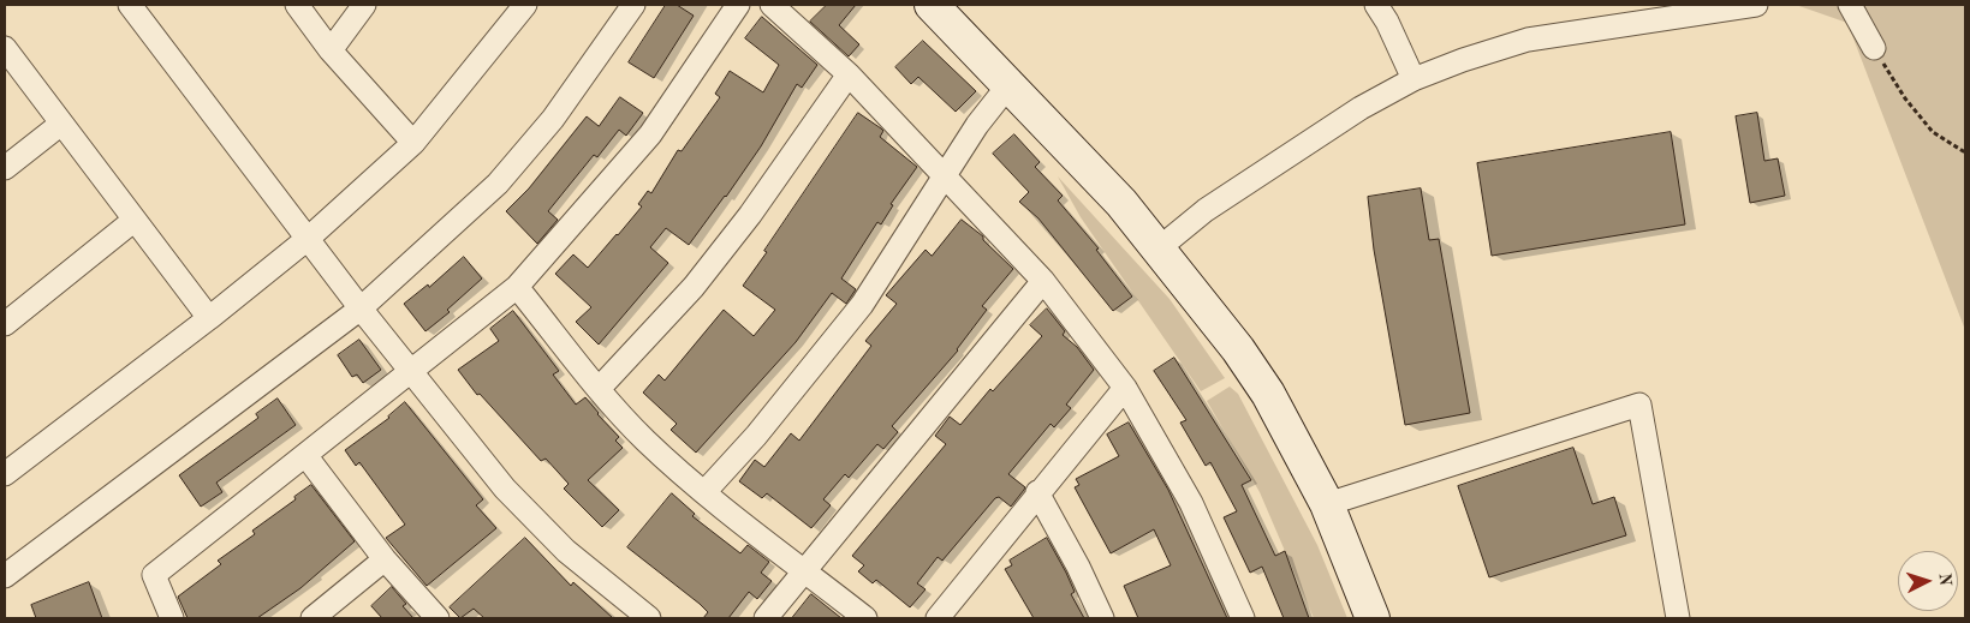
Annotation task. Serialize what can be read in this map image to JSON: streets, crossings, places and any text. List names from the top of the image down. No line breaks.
{"north":"right"}
